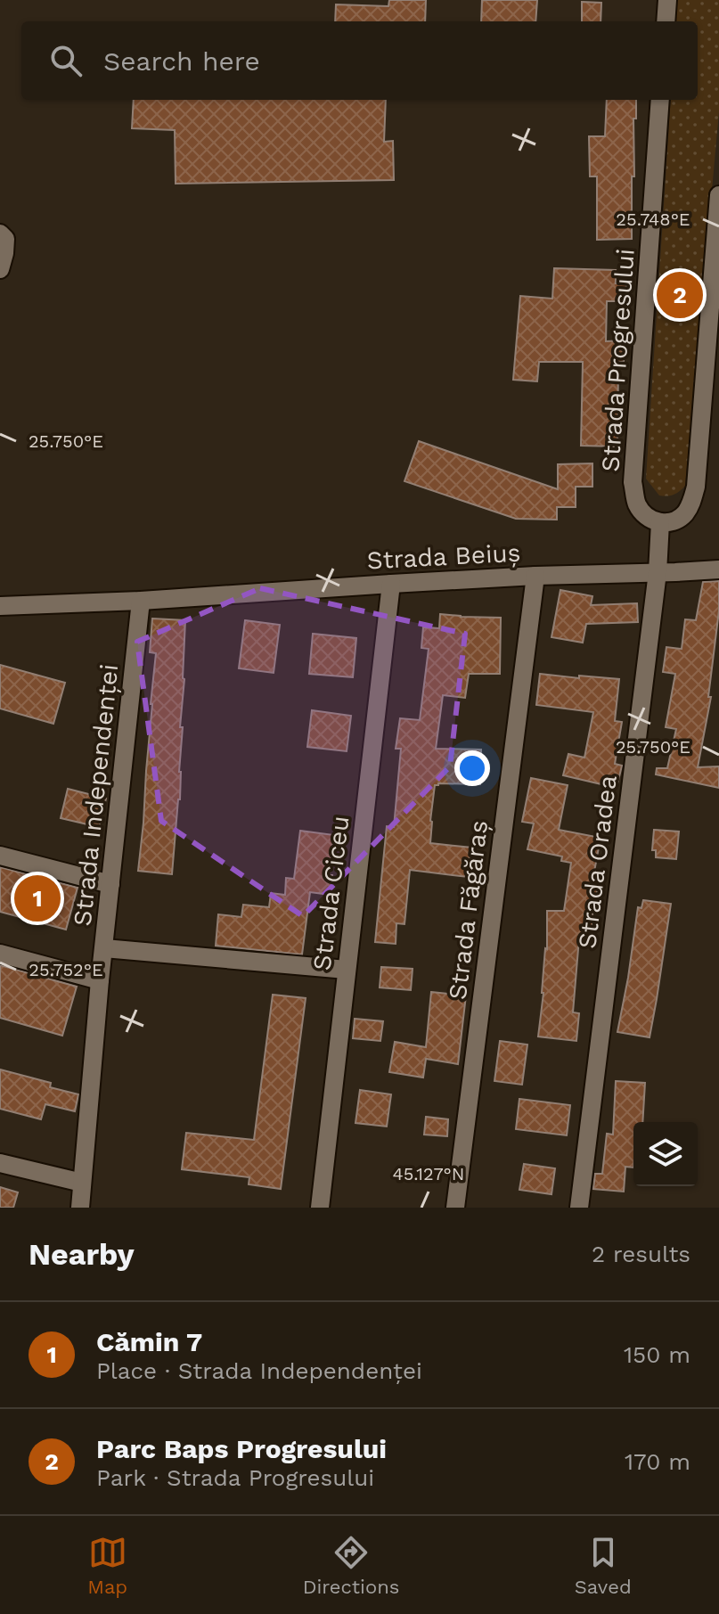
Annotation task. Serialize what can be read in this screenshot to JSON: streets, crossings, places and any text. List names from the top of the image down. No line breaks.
{"streets":{"street":["Strada Progresului","Strada Beiuș","Strada Independenței","Strada Oradea","Strada Ciceu","Strada Făgăraș"]},"crossings":[["Strada Progresului","Strada Oradea"],["Strada Beiuș","Strada Independenței"],["Strada Beiuș","Strada Oradea"],["Strada Beiuș","Strada Ciceu"],["Strada Beiuș","Strada Făgăraș"]],"page":{"search":"Search here","pins":["2","1"],"heading":["Nearby","2 results"],"list":[{"mark":"1","name":"Cămin 7","note":"Place · Strada Independenței","value":"150 m"},{"mark":"2","name":"Parc Baps Progresului","note":"Park · Strada Progresului","value":"170 m"}],"nav":["Map","Directions","Saved"]},"coordinates":["25.748°E","25.750°E","25.752°E","45.127°N"]}
